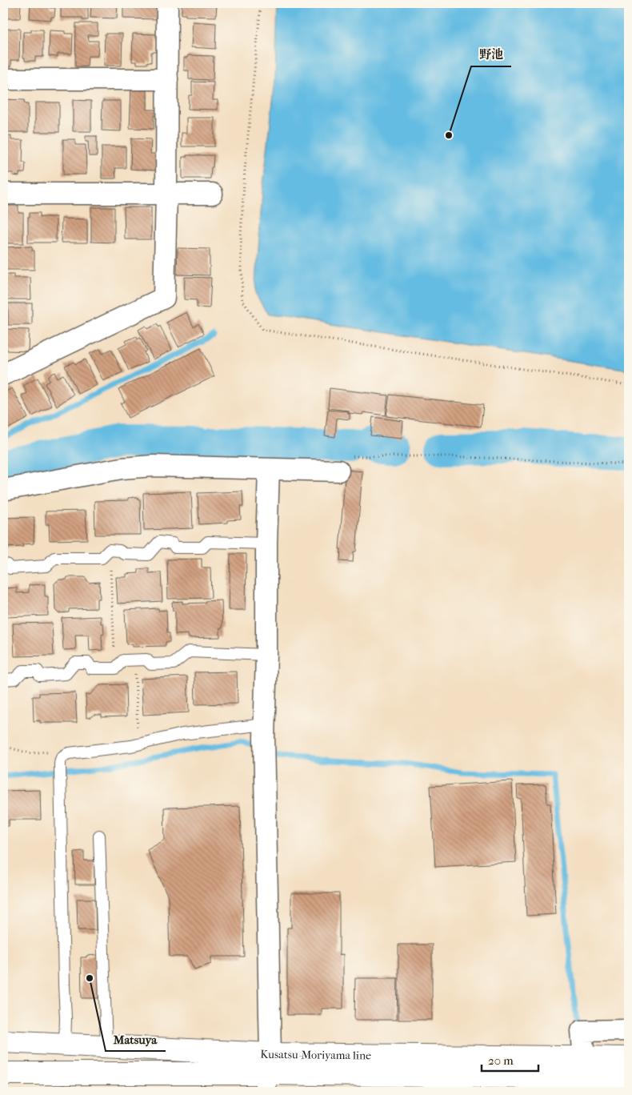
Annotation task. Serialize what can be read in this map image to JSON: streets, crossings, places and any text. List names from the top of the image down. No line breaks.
{"streets":{"main road":["Kusatsu-Moriyama line"]},"places":["野池","Matsuya"],"scale_bar":"20 m"}
